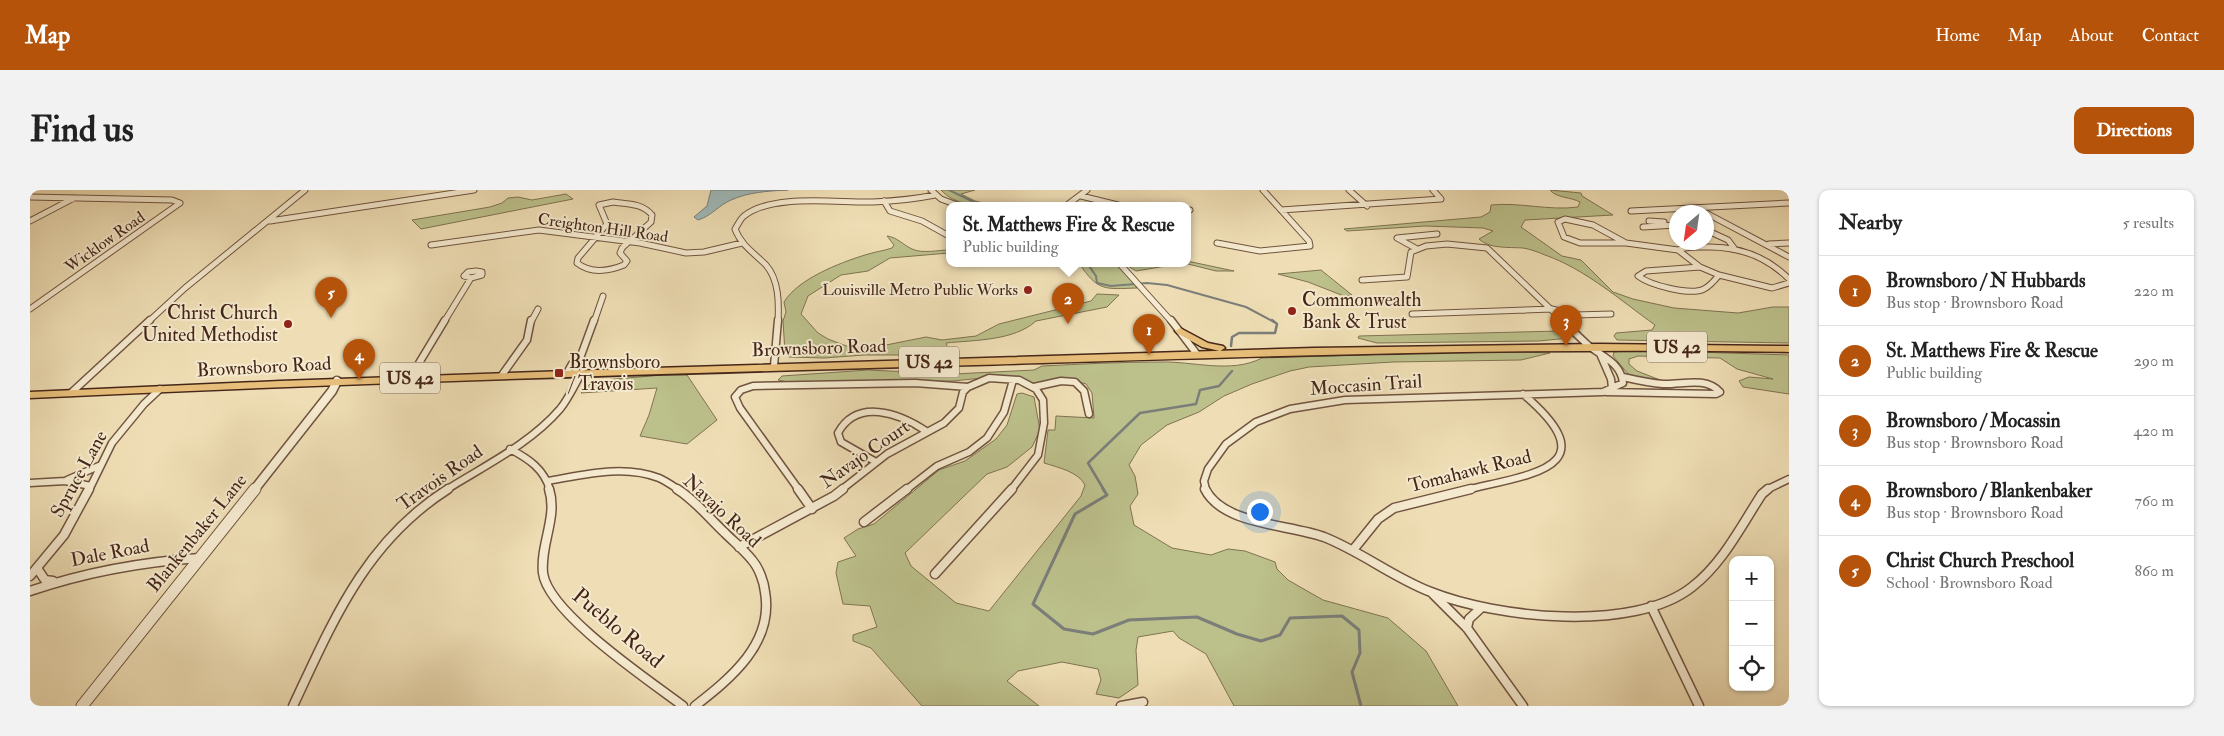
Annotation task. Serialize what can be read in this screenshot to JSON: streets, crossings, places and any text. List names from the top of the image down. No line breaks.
{"streets":{"main road":["US 42","Brownsboro Road"],"street":["Creighton Hill Road","Wicklow Road","Moccasin Trail","Navajo Court","Tomahawk Road","Spruce Lane","Travois Road","Navajo Road","Blankenbaker Lane","Dale Road","Pueblo Road"]},"crossings":[["Brownsboro Road","Spruce Lane"],["Brownsboro Road","Travois Road"],["Brownsboro Road","Blankenbaker Lane"],["Moccasin Trail","Tomahawk Road"],["Navajo Court","Navajo Road"],["Spruce Lane","Dale Road"],["Navajo Road","Pueblo Road"],["Blankenbaker Lane","Dale Road"]],"places":{"other":["Louisville Metro Public Works","Commonwealth Bank & Trust","Christ Church United Methodist"],"transit":["Brownsboro / Travois"]},"north":"bottom left","page":{"header":"Map","nav":["Home","Map","About","Contact"],"buttons":"Directions","title":"Find us","heading":["Nearby","5 results"],"popup":["St. Matthews Fire & Rescue","Public building"],"list":[{"mark":"1","name":"Brownsboro / N Hubbards","note":"Bus stop · Brownsboro Road","value":"220 m"},{"mark":"2","name":"St. Matthews Fire & Rescue","note":"Public building","value":"290 m"},{"mark":"3","name":"Brownsboro / Mocassin","note":"Bus stop · Brownsboro Road","value":"420 m"},{"mark":"4","name":"Brownsboro / Blankenbaker","note":"Bus stop · Brownsboro Road","value":"760 m"},{"mark":"5","name":"Christ Church Preschool","note":"School · Brownsboro Road","value":"860 m"}],"pins":["5","2","3","1","4"],"map_buttons":["+","−"]}}
